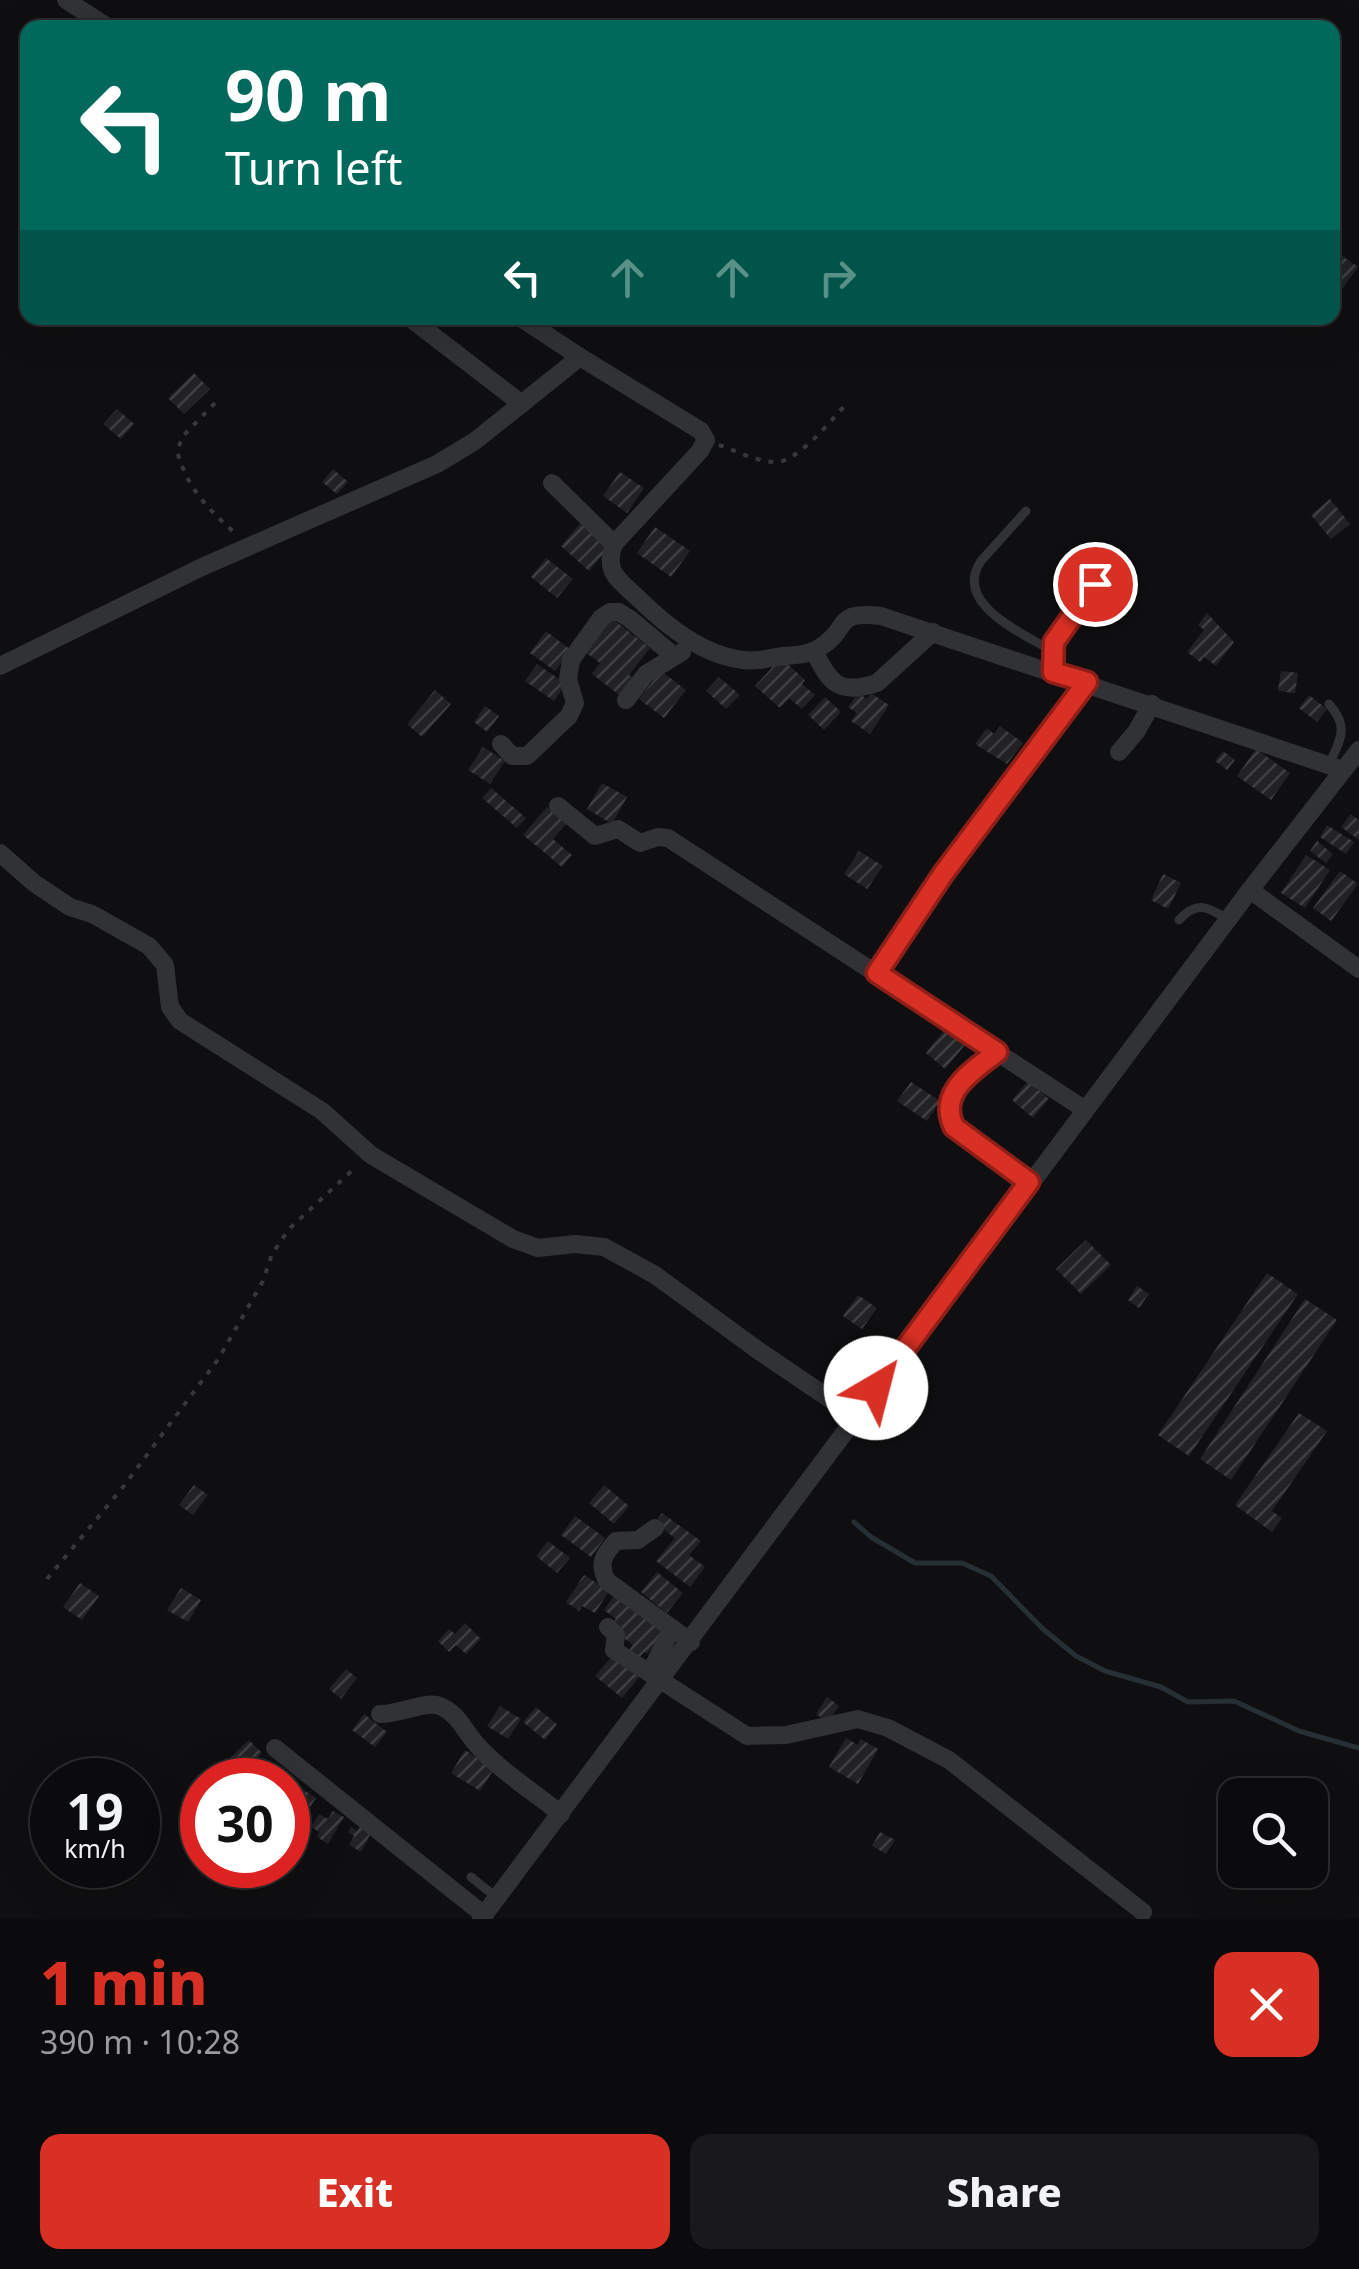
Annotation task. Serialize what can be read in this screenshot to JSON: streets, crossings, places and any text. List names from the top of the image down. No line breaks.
{"page":{"turn":["90 m","Turn left"],"speed":"19 km/h","limit":"30","heading":["1 min","390 m · 10:28"],"buttons":["Exit","Share"]}}
